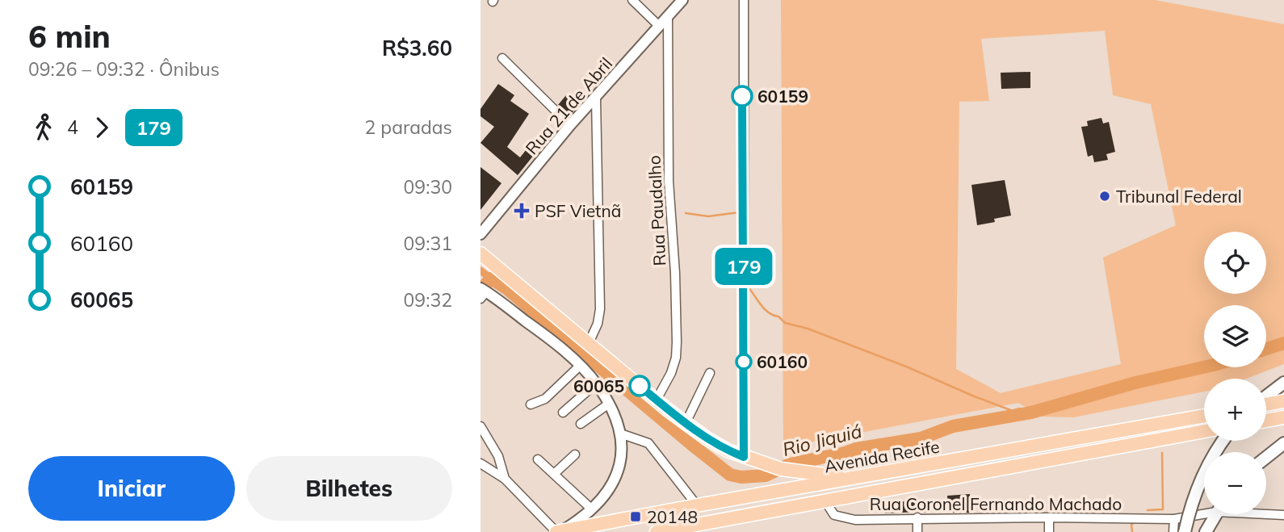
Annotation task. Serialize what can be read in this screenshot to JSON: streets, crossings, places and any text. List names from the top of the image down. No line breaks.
{"streets":{"main road":["Avenida Recife"],"street":["Rua 21 de Abril","Rua Paudalho","Rua Coronel Fernando Machado"]},"crossings":[["Rua 21 de Abril","Rua Paudalho"],["Avenida Recife","Rua Coronel Fernando Machado"]],"water":["Rio Jiquiá"],"places":{"other":["60159","Tribunal Federal","60160","60065"],"health":["PSF Vietnã"],"transit":["20148"]},"lines":["bus line 179"],"page":{"heading":["6 min","09:26 – 09:32 · Ônibus","R$3.60"],"on_map":"179","legs":["4","179","2 paradas"],"list":[{"name":"60159","value":"09:30"},{"name":"60160","value":"09:31"},{"name":"60065","value":"09:32"}],"map_buttons":["+","−"],"buttons":["Iniciar","Bilhetes"]}}
